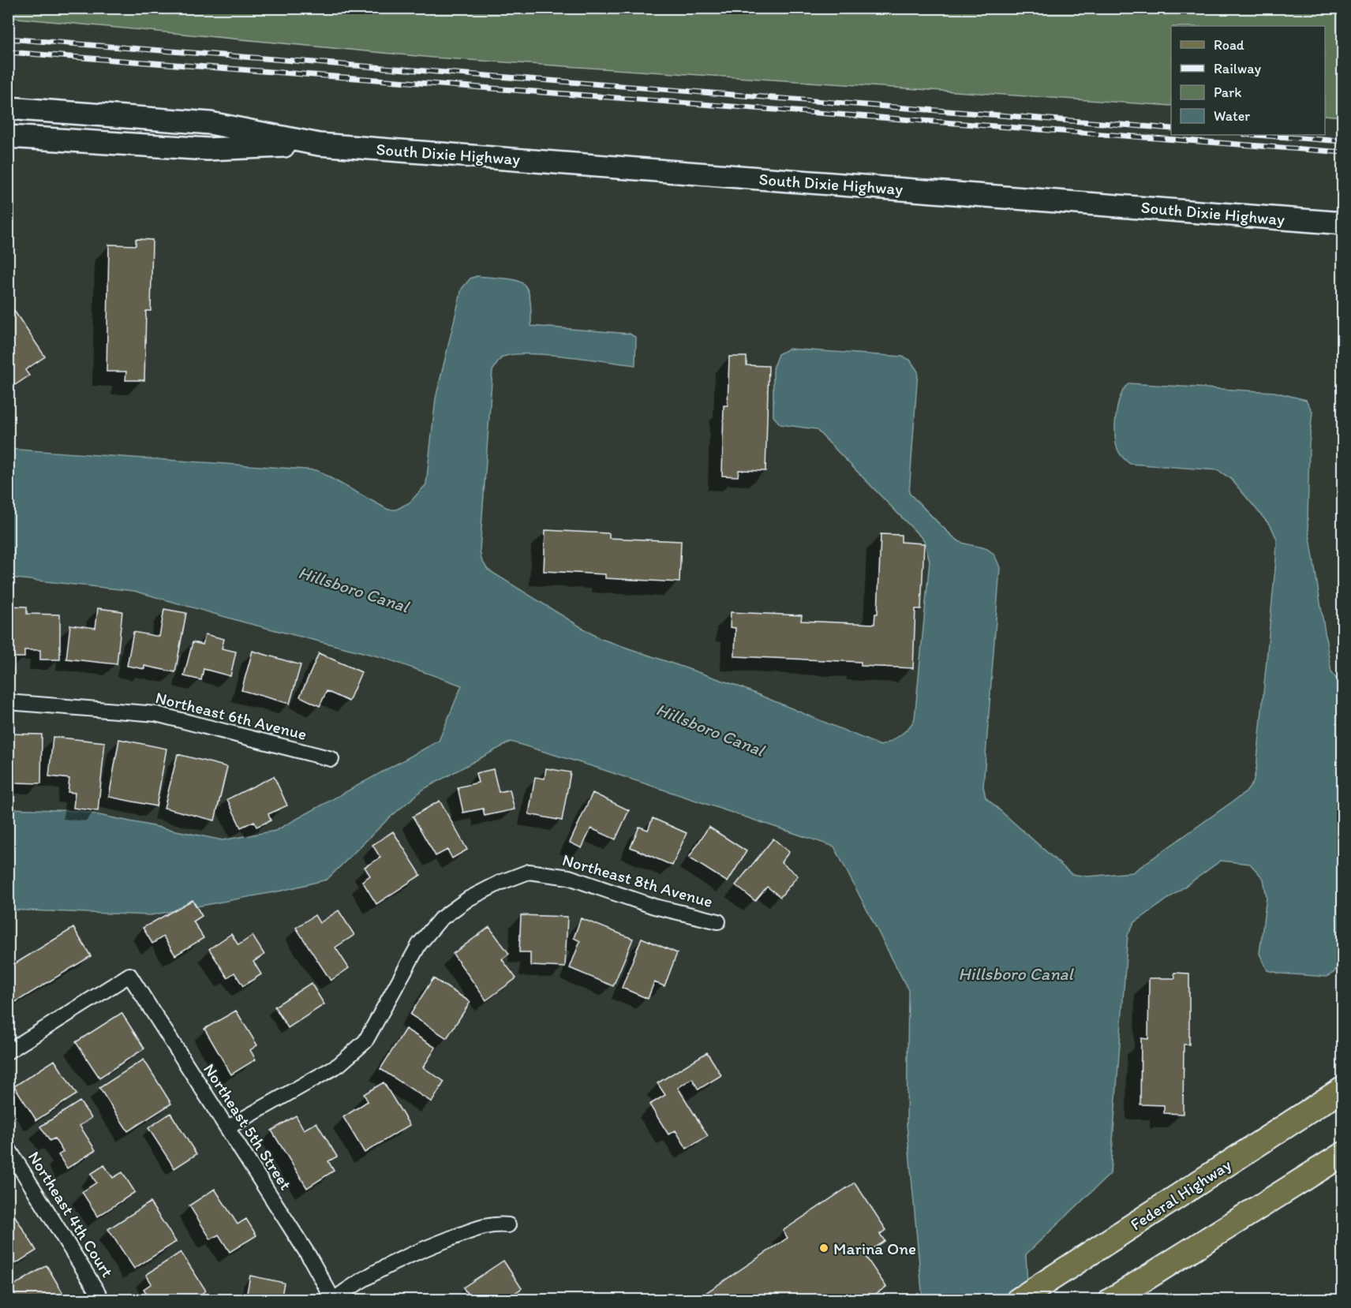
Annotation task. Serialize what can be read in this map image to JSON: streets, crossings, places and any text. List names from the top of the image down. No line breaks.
{"streets":{"main road":["South Dixie Highway","Federal Highway"],"street":["Northeast 6th Avenue","Northeast 8th Avenue","Northeast 5th Street","Northeast 4th Court"]},"crossings":[["Northeast 8th Avenue","Northeast 5th Street"]],"water":["Hillsboro Canal"],"places":["Marina One"],"legend":["Road","Railway","Park","Water"]}
